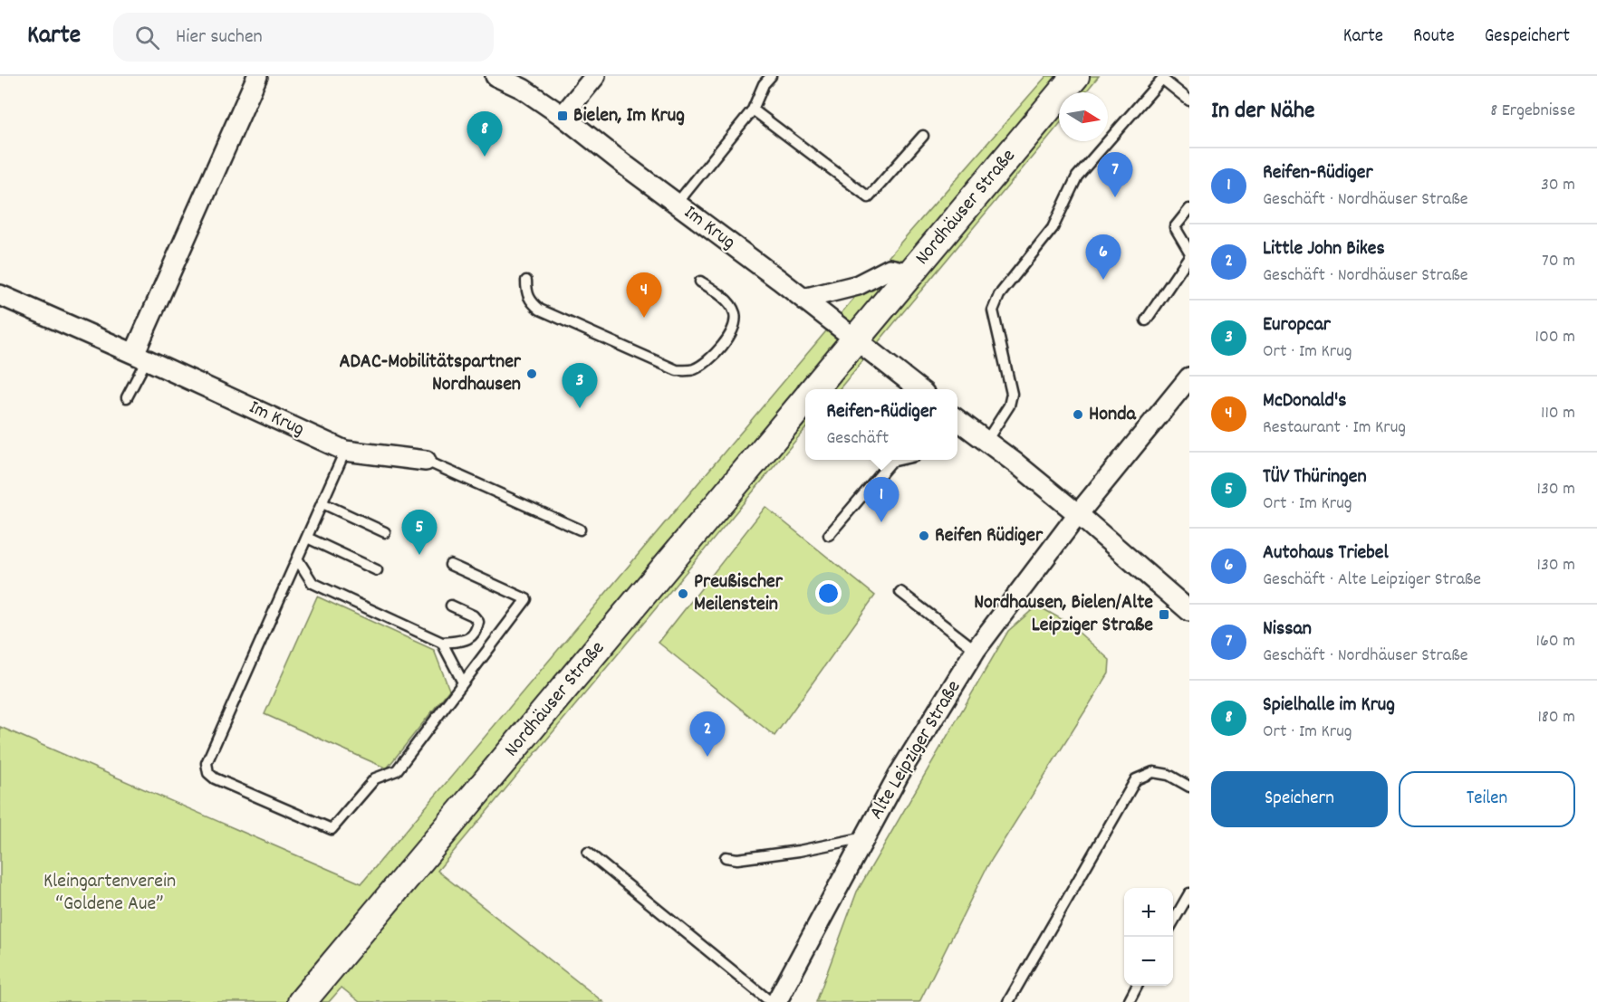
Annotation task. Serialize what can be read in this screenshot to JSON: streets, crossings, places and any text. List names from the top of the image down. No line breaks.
{"streets":{"main road":["Nordhäuser Straße"],"street":["Im Krug","Alte Leipziger Straße"]},"crossings":[["Nordhäuser Straße","Im Krug"]],"parks":["Kleingartenverein “Goldene Aue”"],"places":{"transit":["Bielen, Im Krug","Nordhausen, Bielen/Alte Leipziger Straße"],"other":["ADAC-Mobilitätspartner Nordhausen","Honda","Reifen Rüdiger","Preußischer Meilenstein"]},"north":"right","page":{"header":"Karte","search":"Hier suchen","nav":["Karte","Route","Gespeichert"],"heading":["In der Nähe","8 Ergebnisse"],"pins":["8","7","6","4","3","1","5","2"],"list":[{"mark":"1","name":"Reifen-Rüdiger","note":"Geschäft · Nordhäuser Straße","value":"30 m"},{"mark":"2","name":"Little John Bikes","note":"Geschäft · Nordhäuser Straße","value":"70 m"},{"mark":"3","name":"Europcar","note":"Ort · Im Krug","value":"100 m"},{"mark":"4","name":"McDonald's","note":"Restaurant · Im Krug","value":"110 m"},{"mark":"5","name":"TÜV Thüringen","note":"Ort · Im Krug","value":"130 m"},{"mark":"6","name":"Autohaus Triebel","note":"Geschäft · Alte Leipziger Straße","value":"130 m"},{"mark":"7","name":"Nissan","note":"Geschäft · Nordhäuser Straße","value":"160 m"},{"mark":"8","name":"Spielhalle im Krug","note":"Ort · Im Krug","value":"180 m"}],"popup":["Reifen-Rüdiger","Geschäft"],"buttons":["Speichern","Teilen"],"map_buttons":["+","−"]}}
